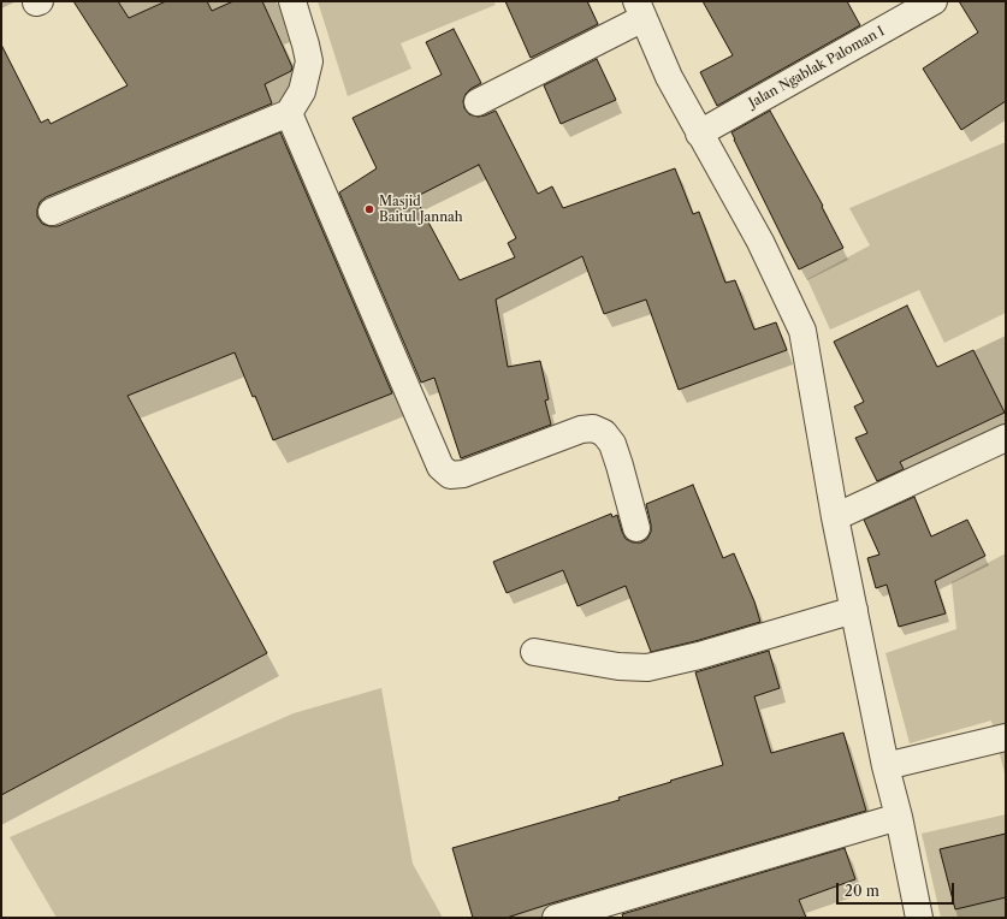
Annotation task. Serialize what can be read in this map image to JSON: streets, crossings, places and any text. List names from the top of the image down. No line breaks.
{"streets":{"street":["Jalan Ngablak Paloman I"]},"places":["Masjid Baitul Jannah"],"scale_bar":"20 m"}
